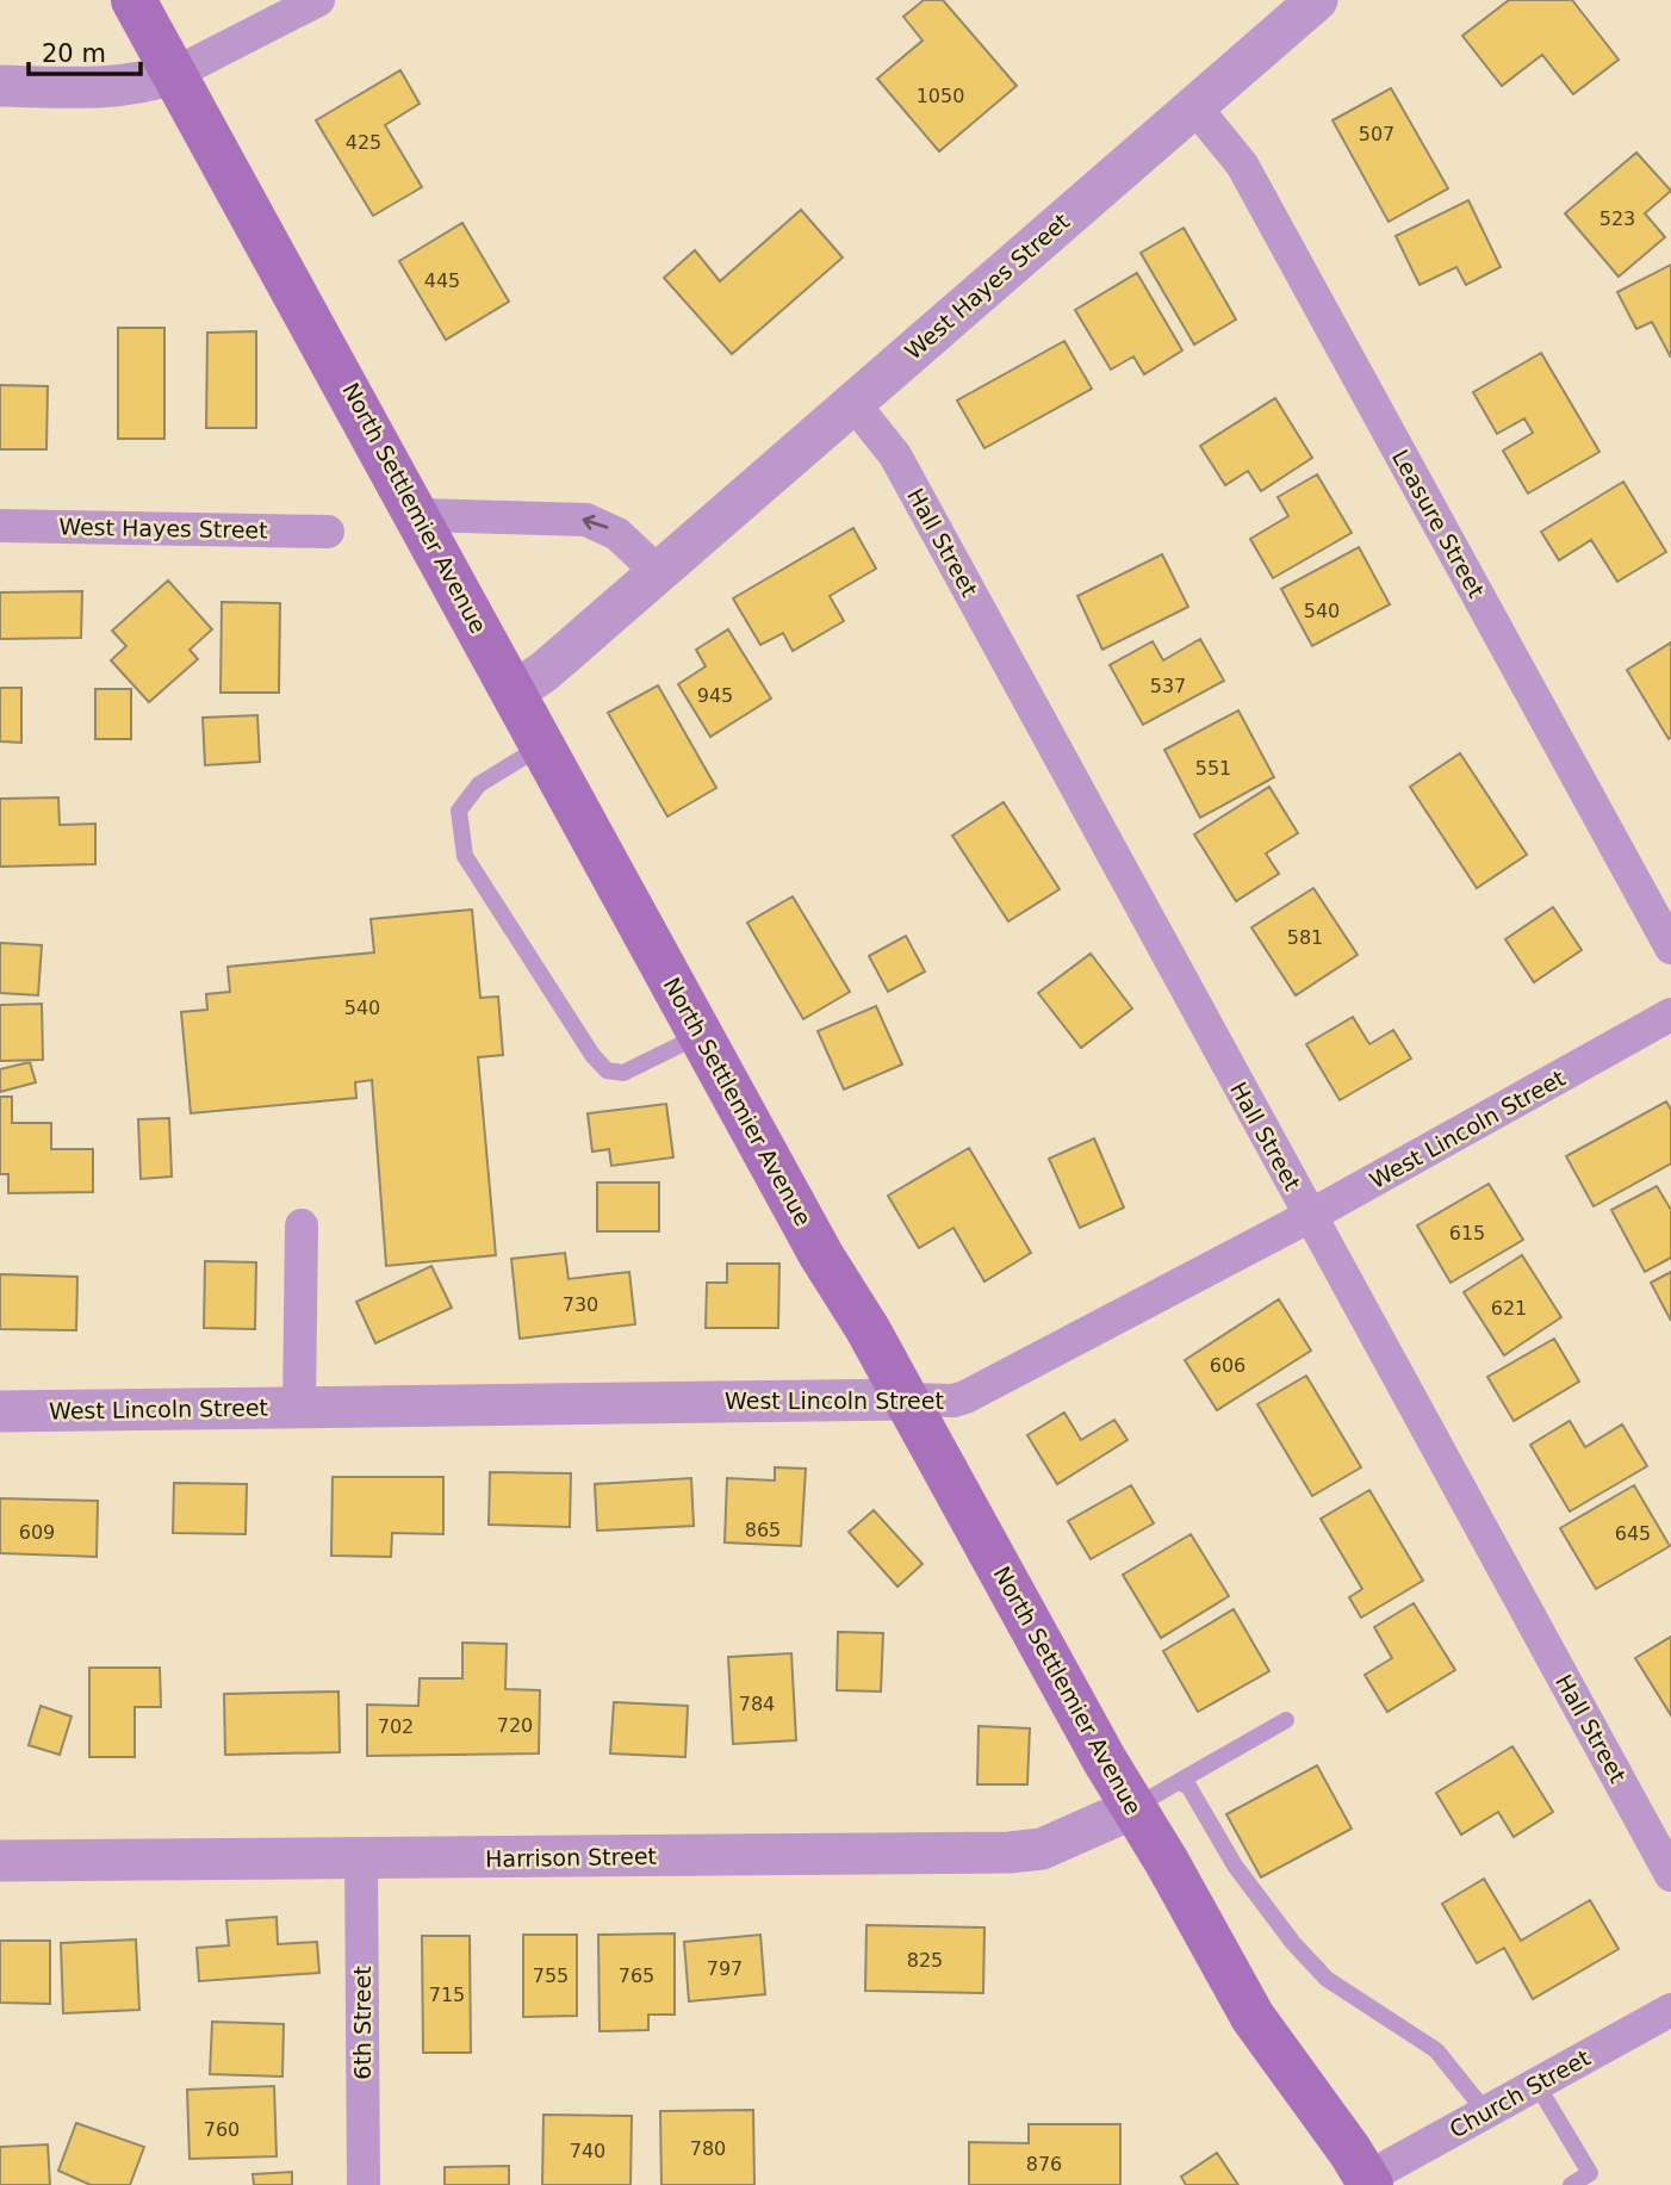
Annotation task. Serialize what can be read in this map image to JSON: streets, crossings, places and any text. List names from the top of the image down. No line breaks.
{"streets":{"main road":["North Settlemier Avenue"],"street":["West Hayes Street","Leasure Street","Hall Street","West Lincoln Street","Harrison Street","6th Street","Church Street"]},"crossings":[["West Hayes Street","North Settlemier Avenue"],["West Hayes Street","Leasure Street"],["West Hayes Street","Hall Street"],["North Settlemier Avenue","West Lincoln Street"],["North Settlemier Avenue","Harrison Street"],["North Settlemier Avenue","Church Street"],["Hall Street","West Lincoln Street"],["Harrison Street","6th Street"]],"house_numbers":["1050","507","425","523","445","540","537","945","551","581","540","615","730","621","606","865","609","645","784","720","702","825","797","755","765","715","760","780","740","876"],"scale_bar":"20 m"}
